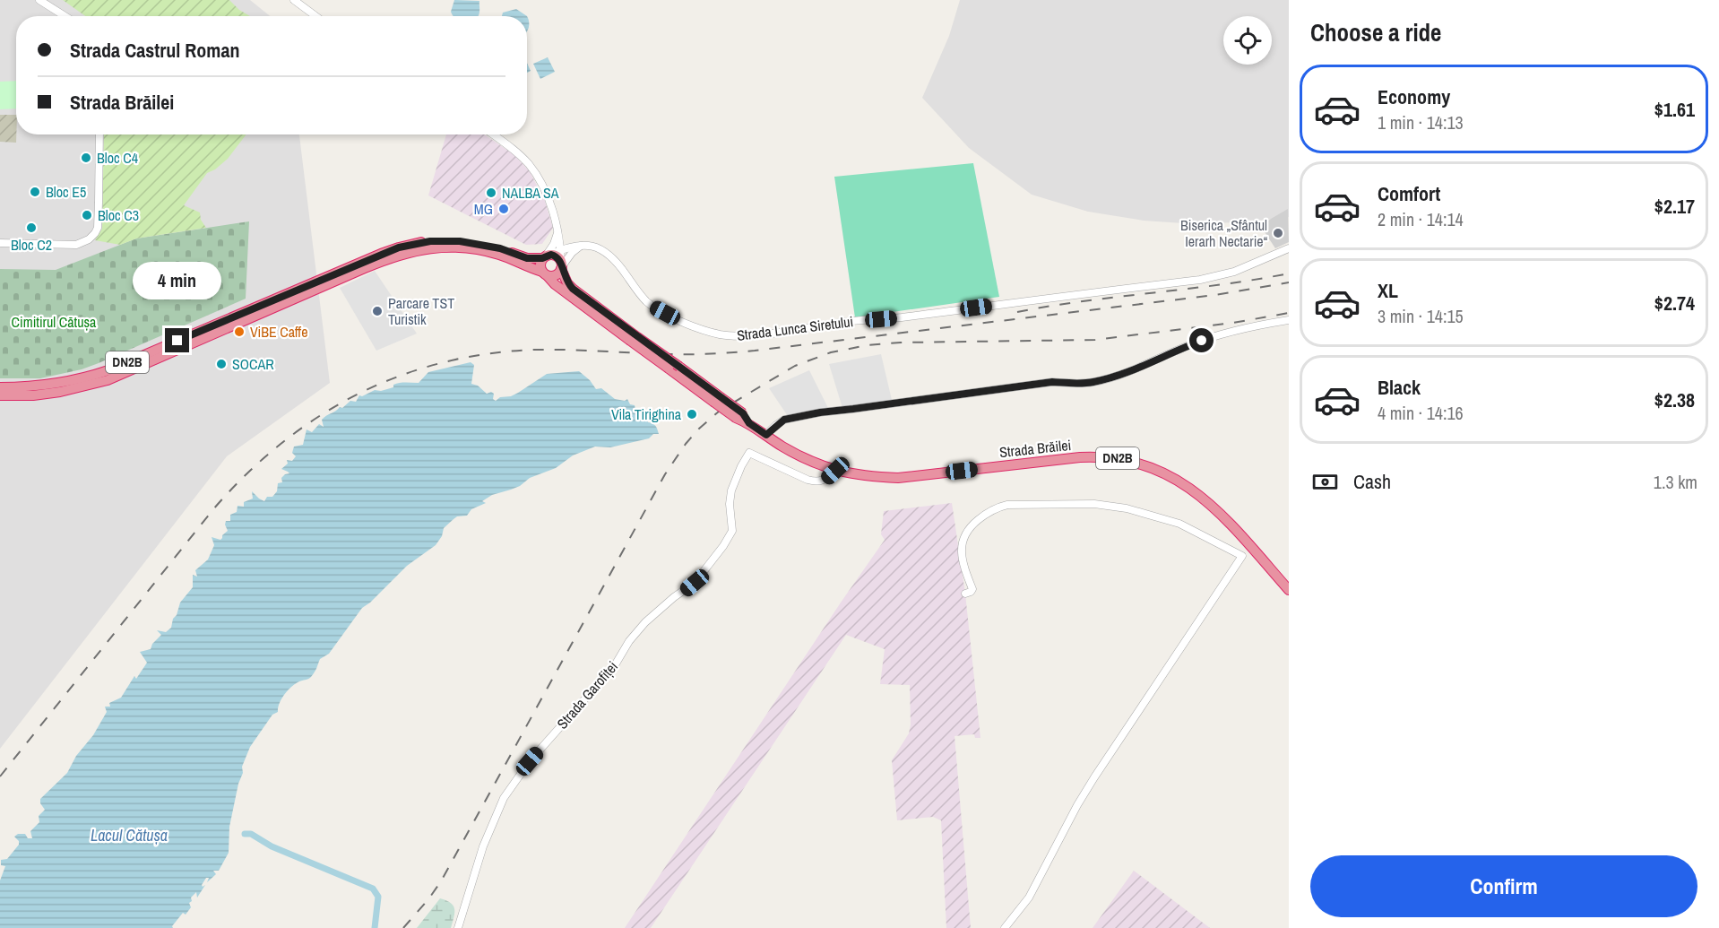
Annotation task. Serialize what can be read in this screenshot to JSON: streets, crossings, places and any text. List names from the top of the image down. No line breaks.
{"streets":{"highway":["DN2B","Strada Brăilei"],"street":["Strada Lunca Siretului","Strada Garofiței"]},"crossings":[["DN2B","Strada Brăilei"],["Strada Brăilei","Strada Garofiței"]],"water":["Lacul Cătușa"],"parks":["Cimitirul Cătușa"],"places":["Bloc C4","Bloc E5","NALBA SA","MG","Bloc C3","Bloc C2","Biserica „Sfântul Ierarh Nectarie“","Parcare TST Turistik","ViBE Caffe","SOCAR","Vila Tirighina"],"page":{"heading":"Choose a ride","banner":["Strada Castrul Roman","Strada Brăilei"],"list":[{"name":"Economy","note":"1 min · 14:13","value":"$1.61"},{"name":"Comfort","note":"2 min · 14:14","value":"$2.17"},{"name":"XL","note":"3 min · 14:15","value":"$2.74"},{"name":"Black","note":"4 min · 14:16","value":"$2.38"}],"bubble":"4 min","pay":["Cash","1.3 km"],"buttons":"Confirm"}}
